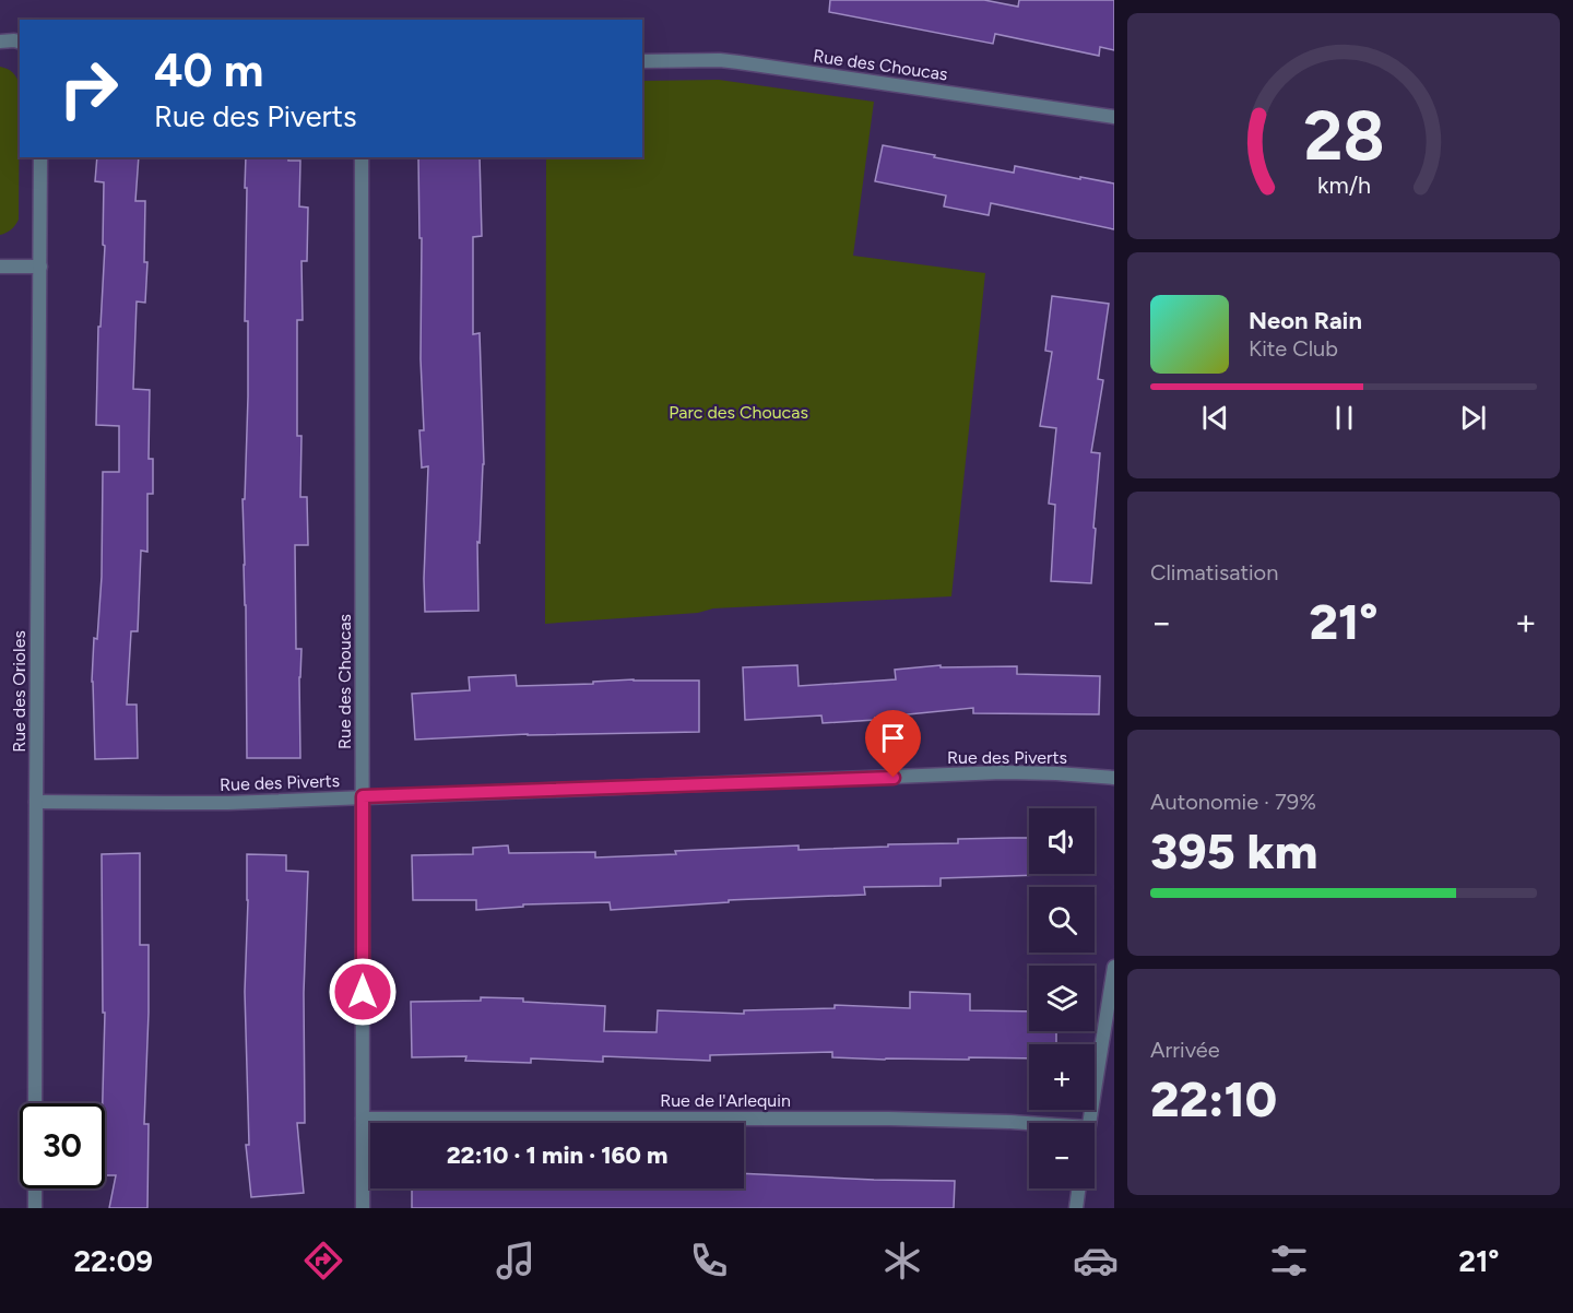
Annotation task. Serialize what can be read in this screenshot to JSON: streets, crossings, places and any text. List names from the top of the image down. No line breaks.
{"streets":{"street":["Rue des Choucas","Rue des Orioles","Rue des Piverts","Rue de l'Arlequin"]},"crossings":[["Rue des Choucas","Rue des Piverts"],["Rue des Choucas","Rue de l'Arlequin"],["Rue des Orioles","Rue des Piverts"]],"parks":["Parc des Choucas"],"page":{"turn":["40 m","Rue des Piverts"],"song":["Neon Rain","Kite Club"],"tile":["Climatisation",["Autonomie · 79%","395 km"],["Arrivée","22:10"]],"heat":["−","21°","+"],"map_buttons":["+","−"],"limit":"30","trip":"22:10 · 1 min · 160 m","tabs":["22:09","21°"],"gauge":["28","km/h"]}}
